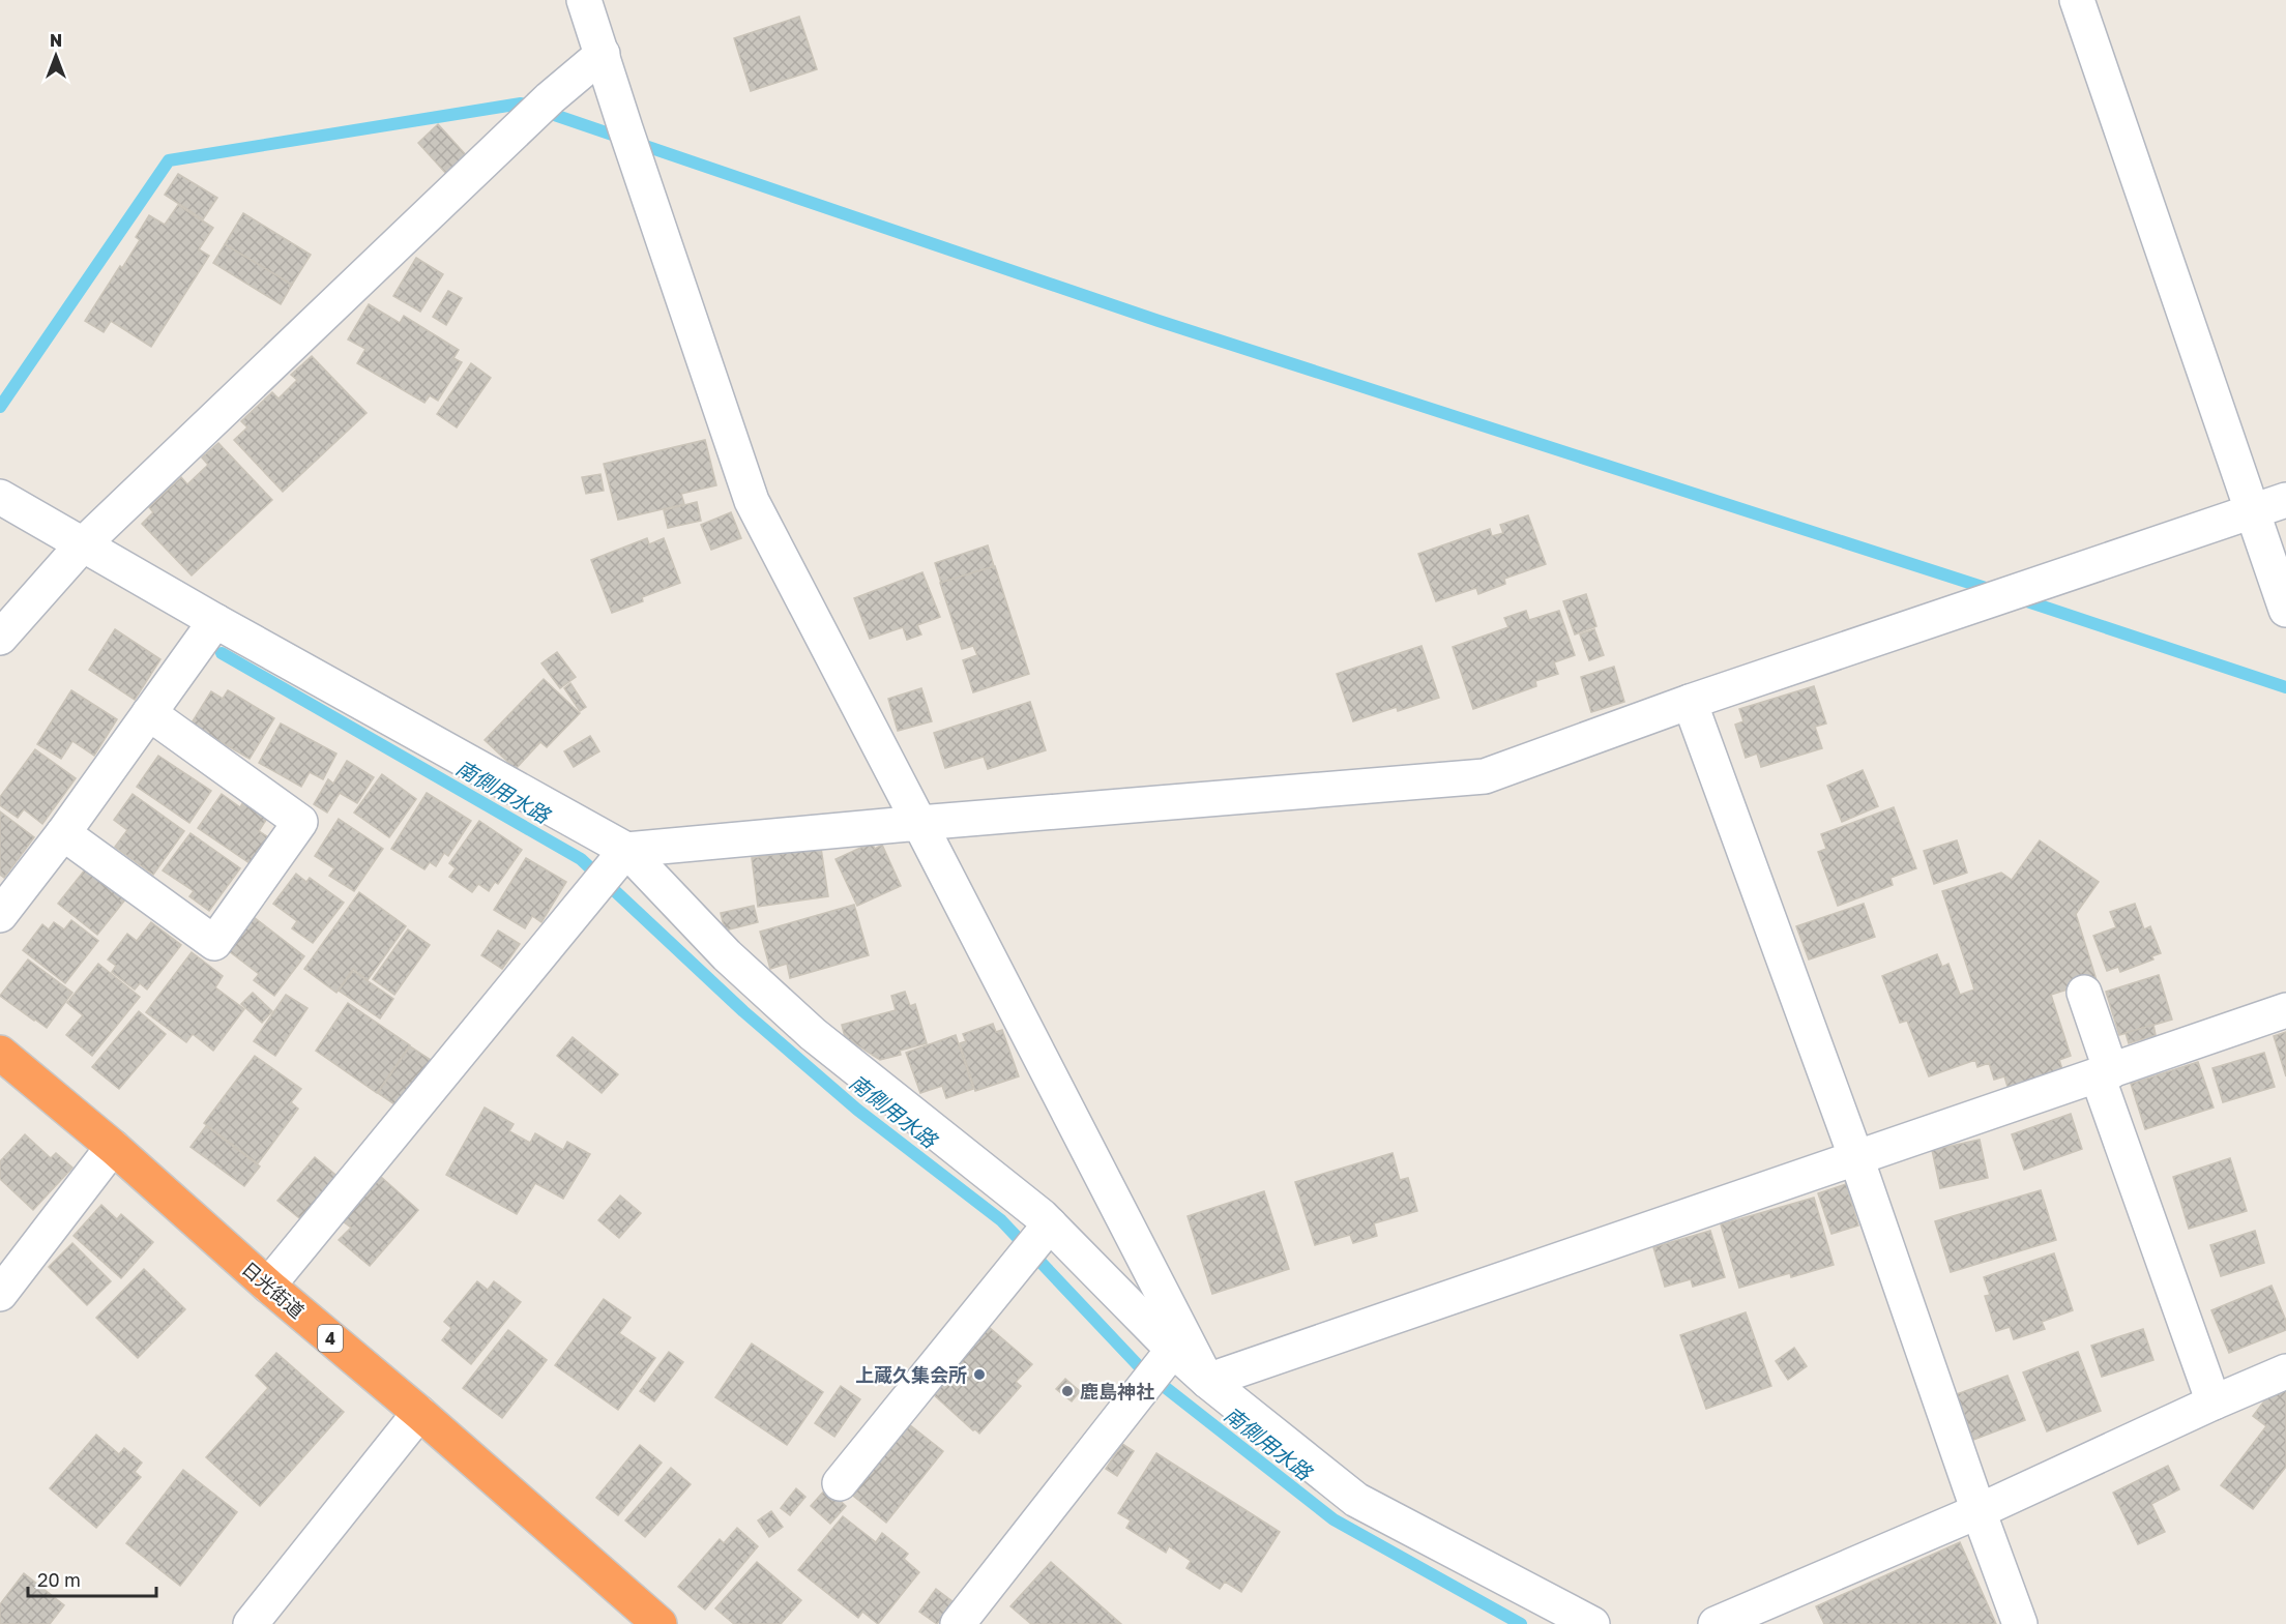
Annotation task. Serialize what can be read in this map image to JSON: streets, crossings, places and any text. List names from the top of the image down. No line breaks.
{"streets":{"highway":["日光街道","4"]},"water":["南側用水路"],"places":["上蔵久集会所","鹿島神社"],"scale_bar":"20 m","north":"top"}
